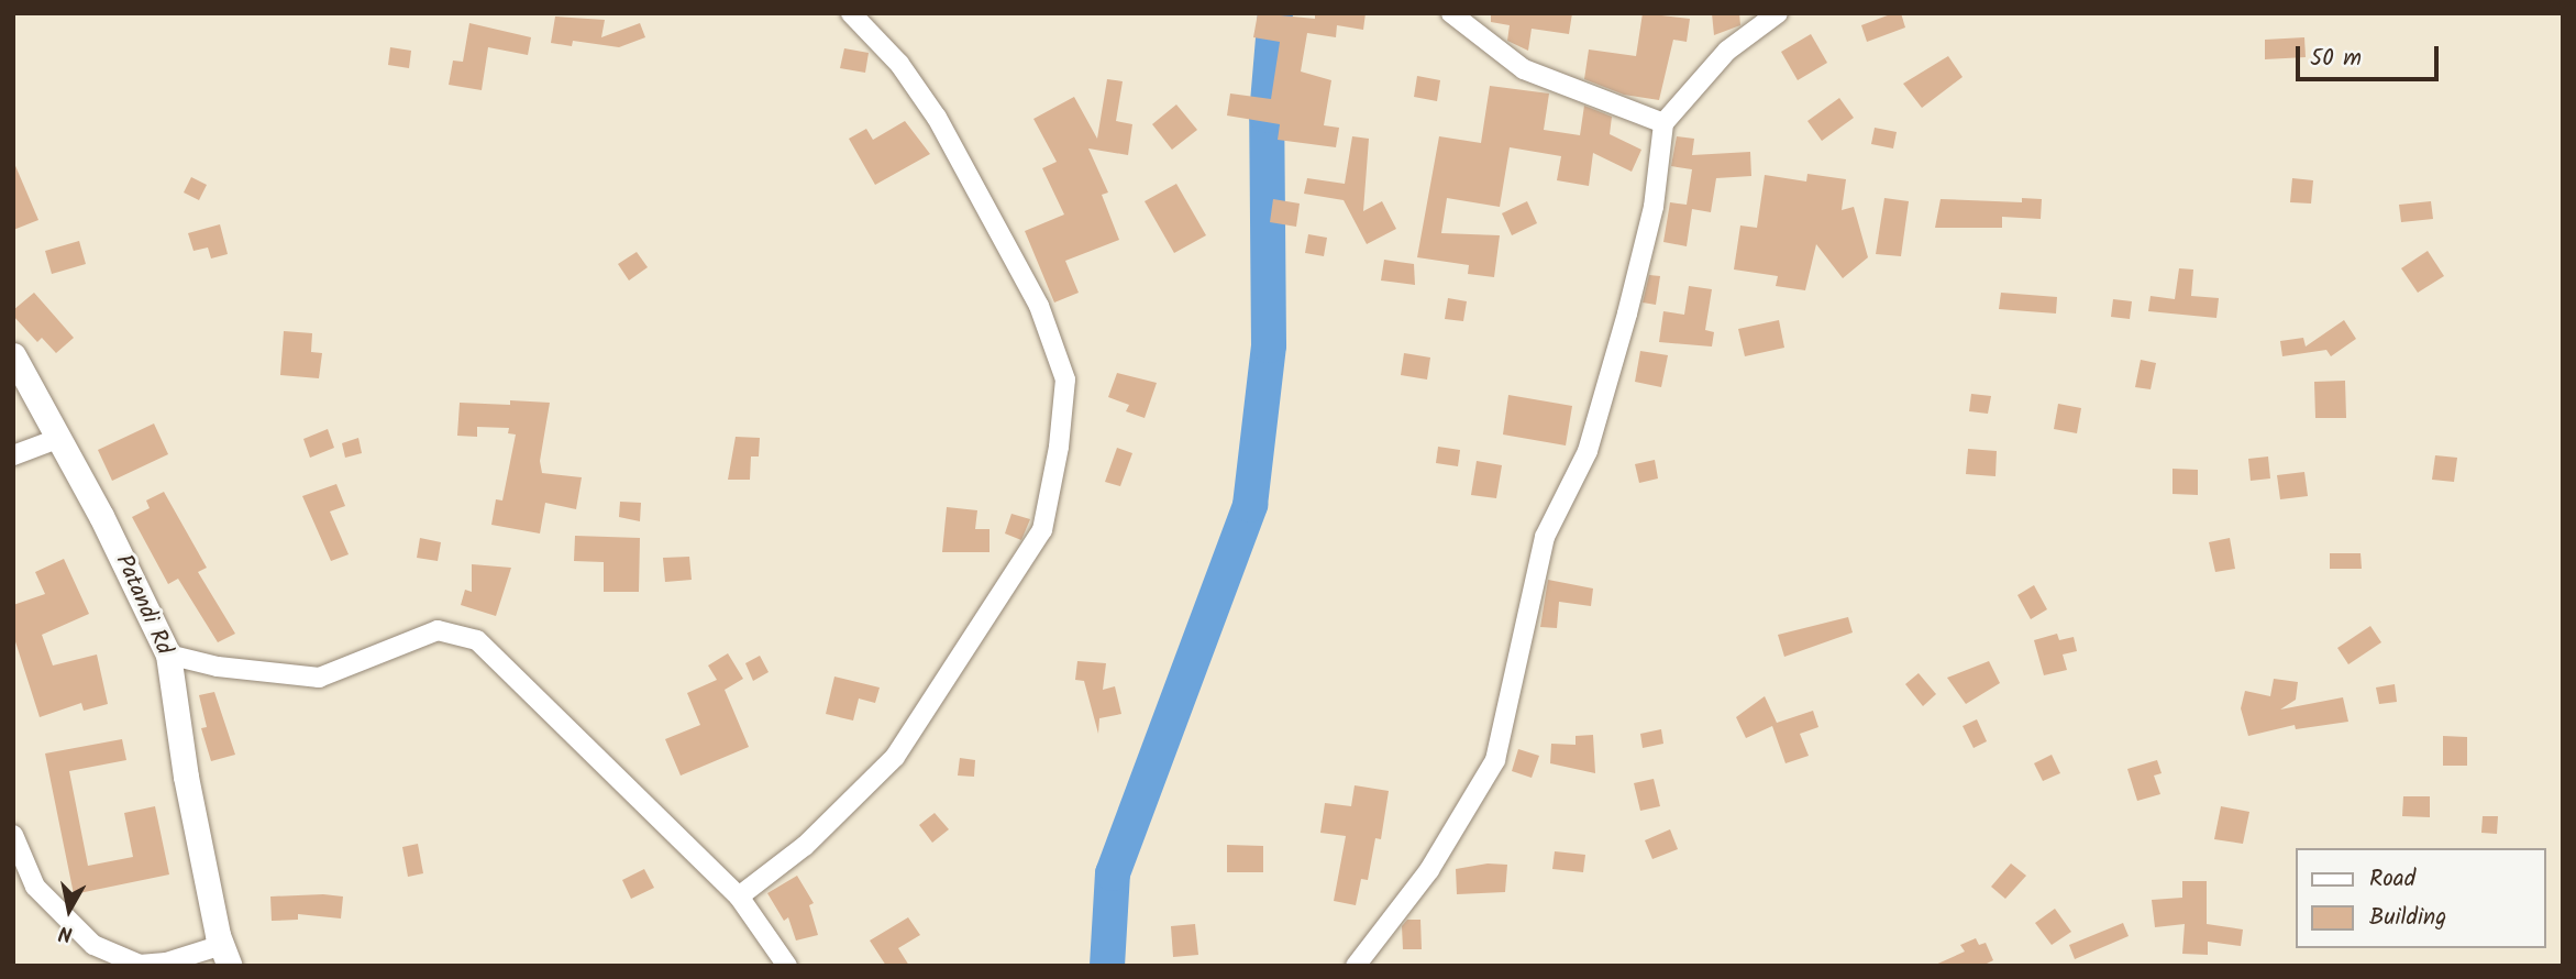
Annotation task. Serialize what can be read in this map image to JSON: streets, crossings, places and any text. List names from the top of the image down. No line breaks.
{"streets":{"street":["Patandi Rd"]},"legend":["Road","Building"],"scale_bar":"50 m","north":"bottom"}
